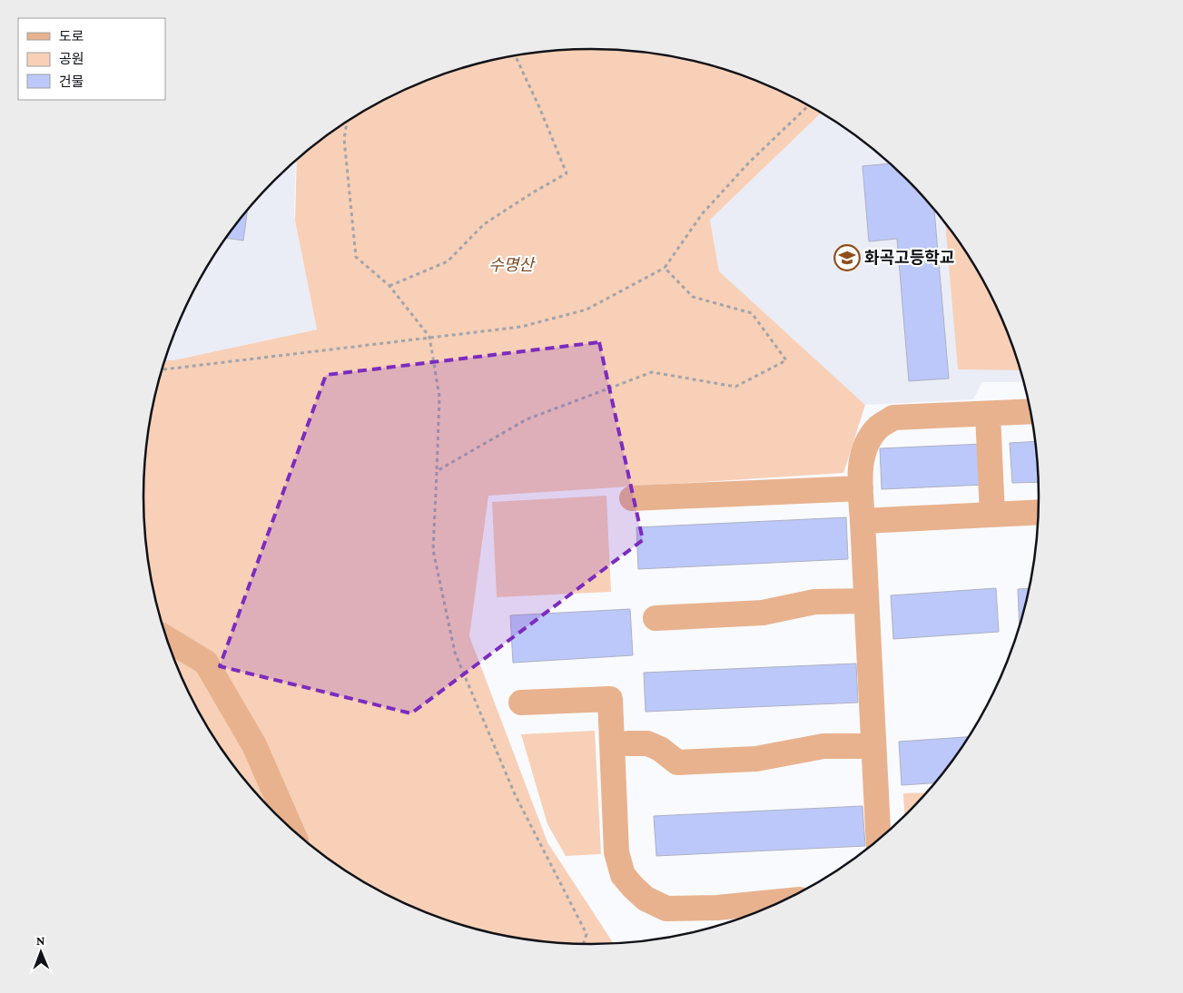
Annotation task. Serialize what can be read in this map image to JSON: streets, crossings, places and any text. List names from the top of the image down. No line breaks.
{"parks":["수명산"],"places":{"school or university":["화곡고등학교"]},"legend":["도로","공원","건물"],"north":"top"}
